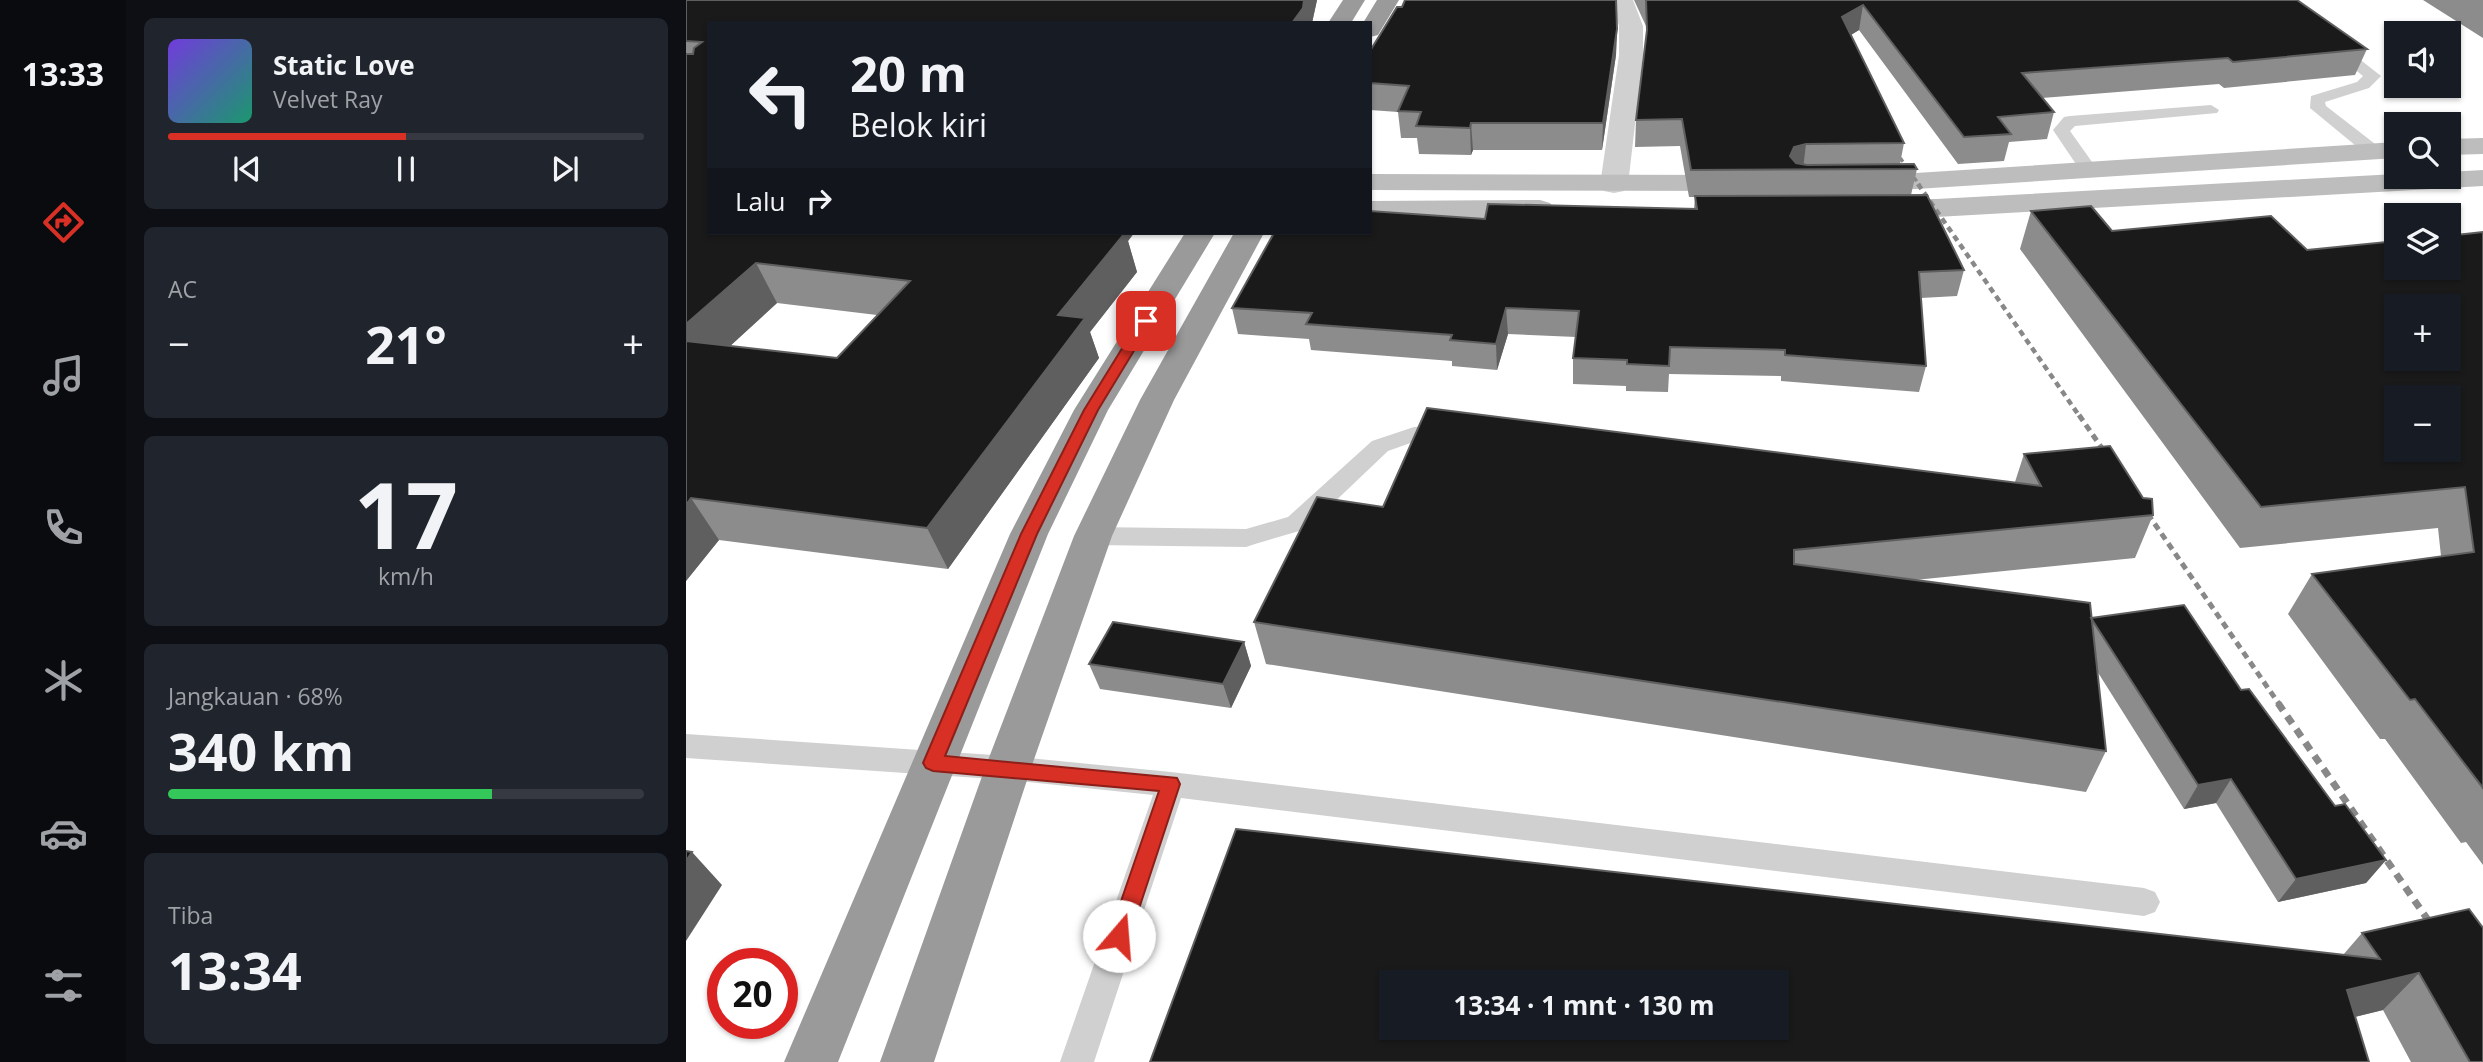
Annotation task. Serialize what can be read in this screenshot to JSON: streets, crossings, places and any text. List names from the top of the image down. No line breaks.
{"page":{"tabs":"13:33","map_buttons":["+","−"],"turn":["20 m","Belok kiri"],"song":["Static Love","Velvet Ray"],"then":"Lalu","tile":["AC",["17","km/h"],["Jangkauan · 68%","340 km"],["Tiba","13:34"]],"heat":["−","21°","+"],"limit":"20","trip":"13:34 · 1 mnt · 130 m"}}
